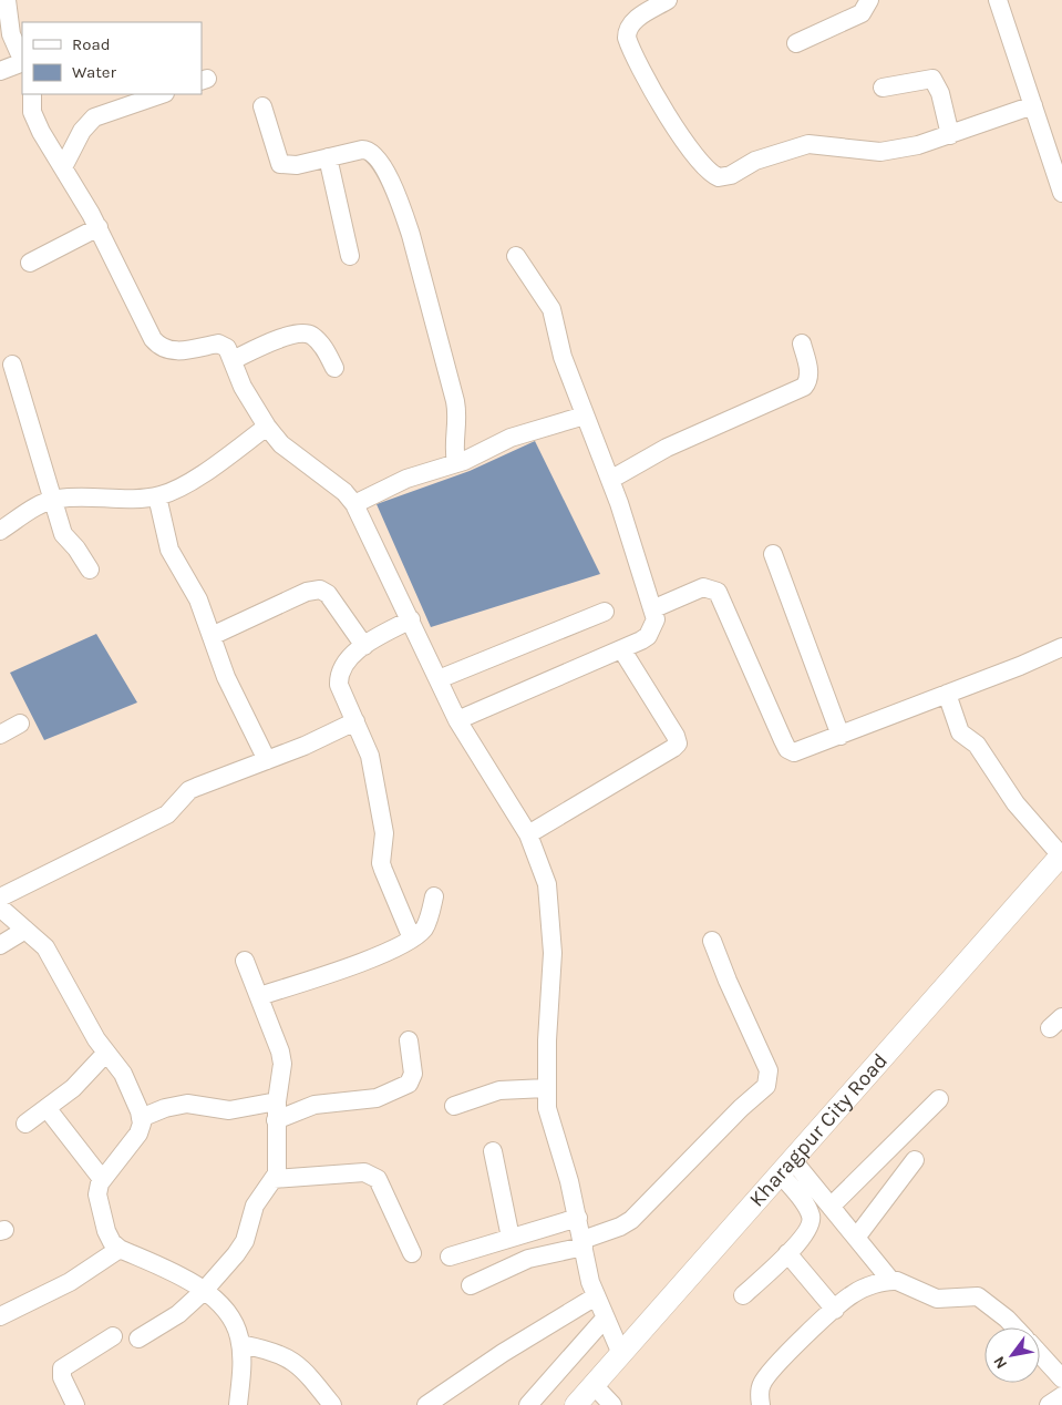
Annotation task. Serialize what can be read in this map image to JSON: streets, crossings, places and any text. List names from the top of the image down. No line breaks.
{"streets":{"main road":["Kharagpur City Road"]},"legend":["Road","Water"],"north":"bottom left"}
